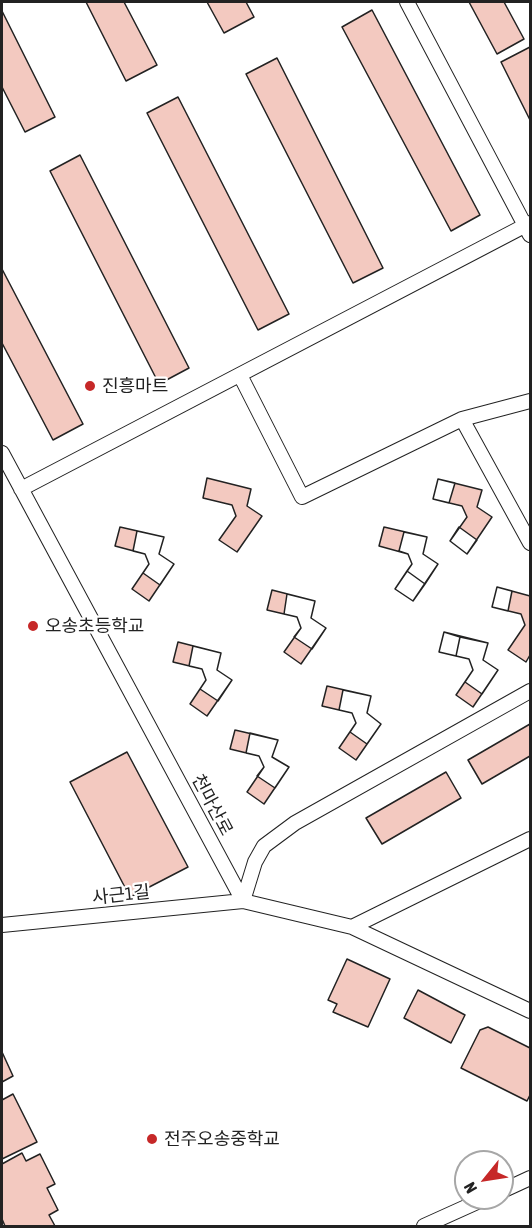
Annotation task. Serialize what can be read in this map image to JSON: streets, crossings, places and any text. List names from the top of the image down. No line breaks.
{"streets":{"street":["천마산로","사근1길"]},"crossings":[["천마산로","사근1길"]],"places":["진흥마트","오송초등학교","전주오송중학교"],"north":"bottom left"}
